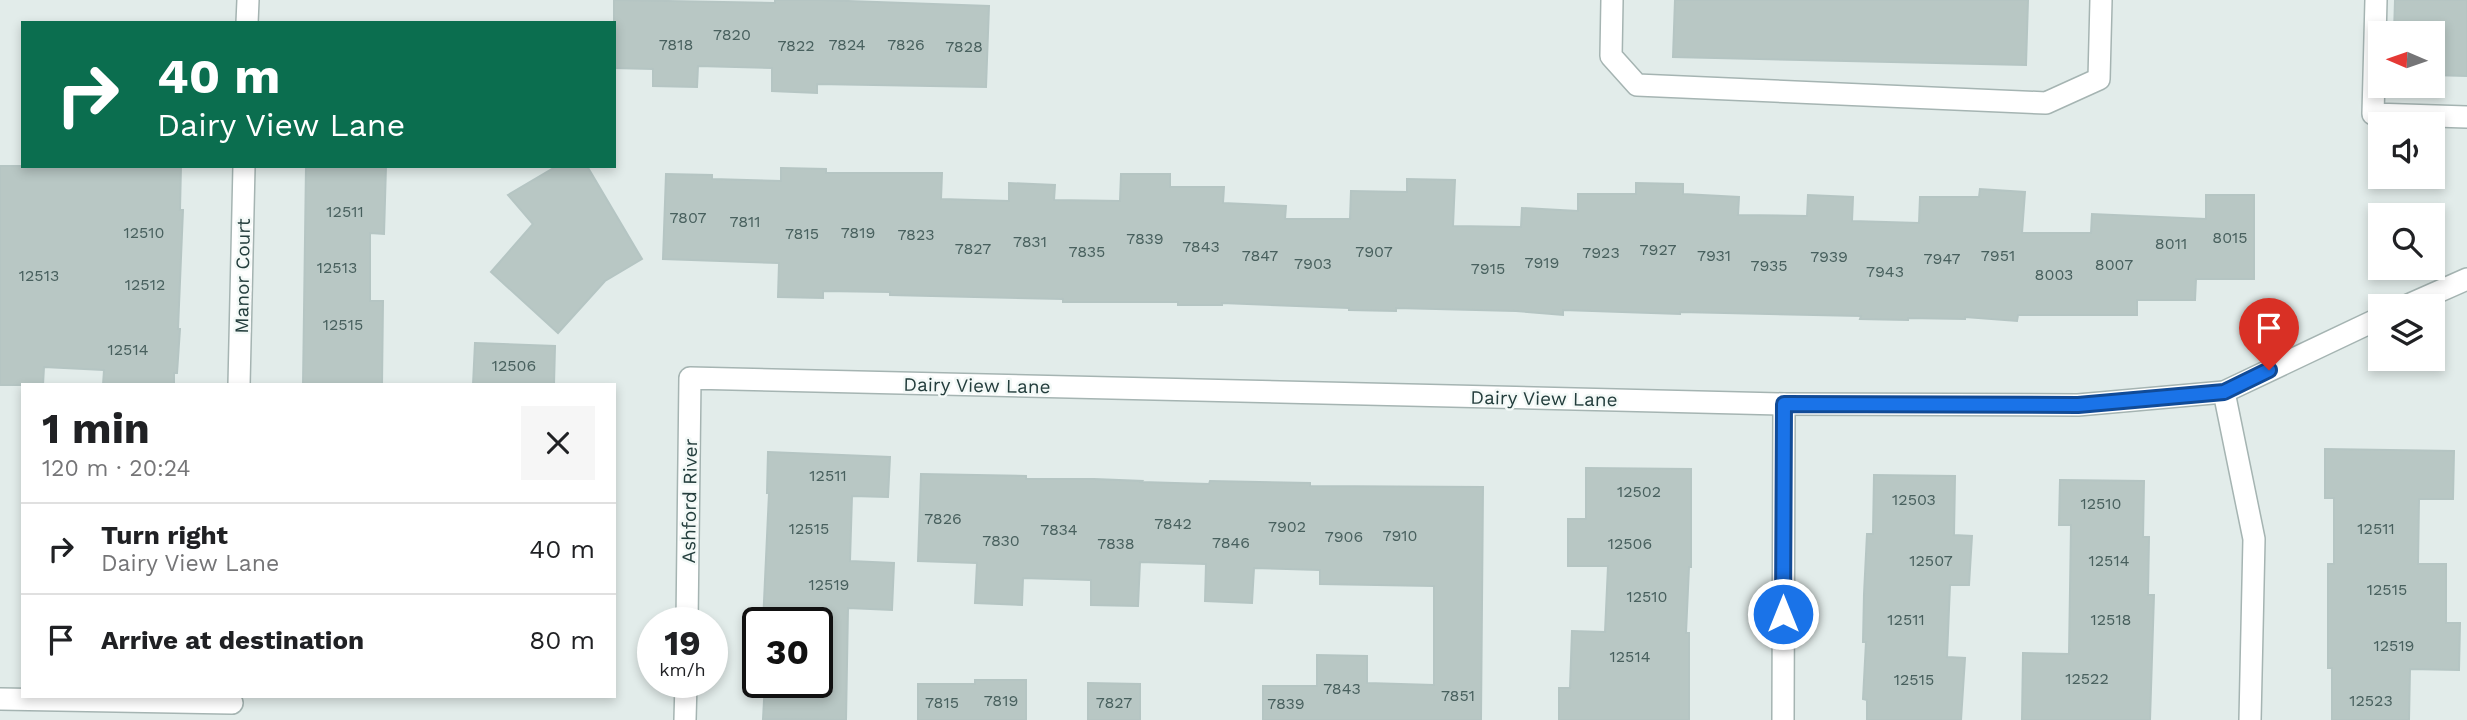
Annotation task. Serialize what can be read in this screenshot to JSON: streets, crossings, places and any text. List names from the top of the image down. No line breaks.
{"streets":{"street":["Manor Court","Dairy View Lane","Ashford River"]},"crossings":[["Dairy View Lane","Ashford River"]],"house_numbers":["7820","7818","7824","7826","7822","7828","12511","7807","7811","12510","7819","7815","7823","8015","7839","7831","8011","7843","7827","7927","7835","7907","7923","7847","7931","7951","7939","7947","7919","7903","8007","7935","12513","7915","7943","8003","12513","12512","12515","12514","12506","12511","12502","12503","12510","7826","7842","7902","12515","12511","7834","7910","7906","7830","7846","7838","12506","12507","12514","12519","12515","12510","12511","12518","12519","12514","12522","12515","7843","7851","7819","12523","7815","7827","7839"],"north":"left","page":{"turn":["40 m","Dairy View Lane"],"heading":["1 min","120 m · 20:24"],"list":[{"name":"Turn right","note":"Dairy View Lane","value":"40 m"},{"name":"Arrive at destination","value":"80 m"}],"speed":"19 km/h","limit":"30"}}
